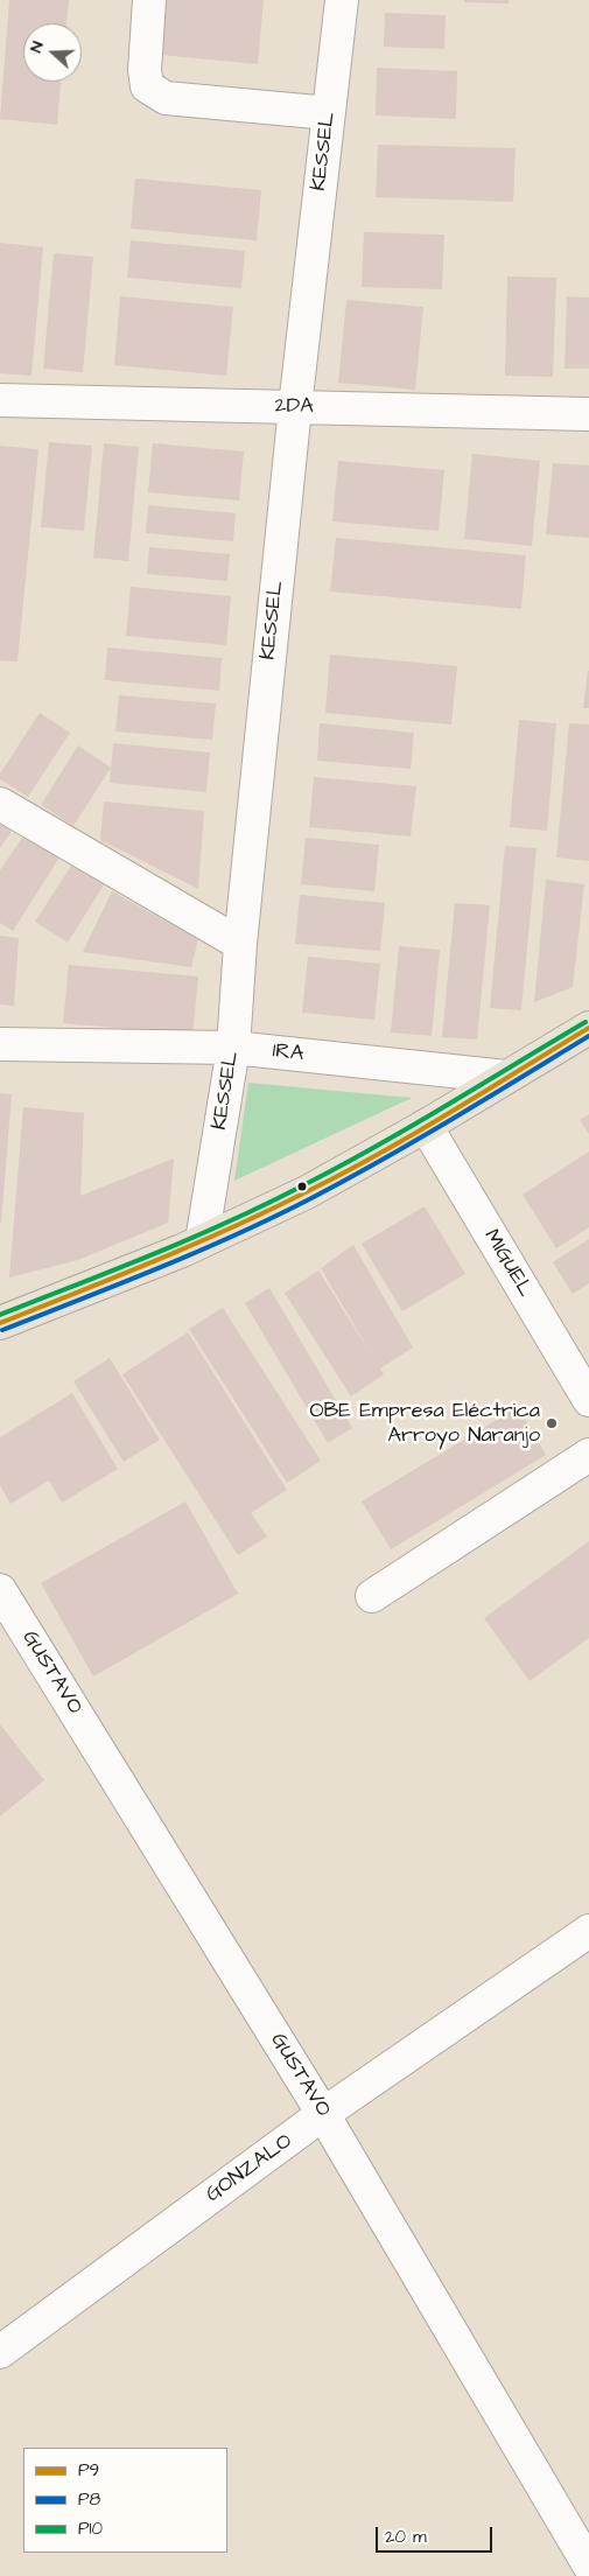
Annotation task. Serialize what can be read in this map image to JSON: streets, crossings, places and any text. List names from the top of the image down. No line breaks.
{"streets":{"street":["KESSEL","2DA","1RA","MIGUEL","GUSTAVO","GONZALO"]},"crossings":[["KESSEL","2DA"],["KESSEL","1RA"],["GUSTAVO","GONZALO"]],"places":["OBE Empresa Eléctrica Arroyo Naranjo"],"lines":["transit line P10","transit line P9","transit line P8"],"legend":["P9","P8","P10"],"scale_bar":"20 m","north":"left"}
